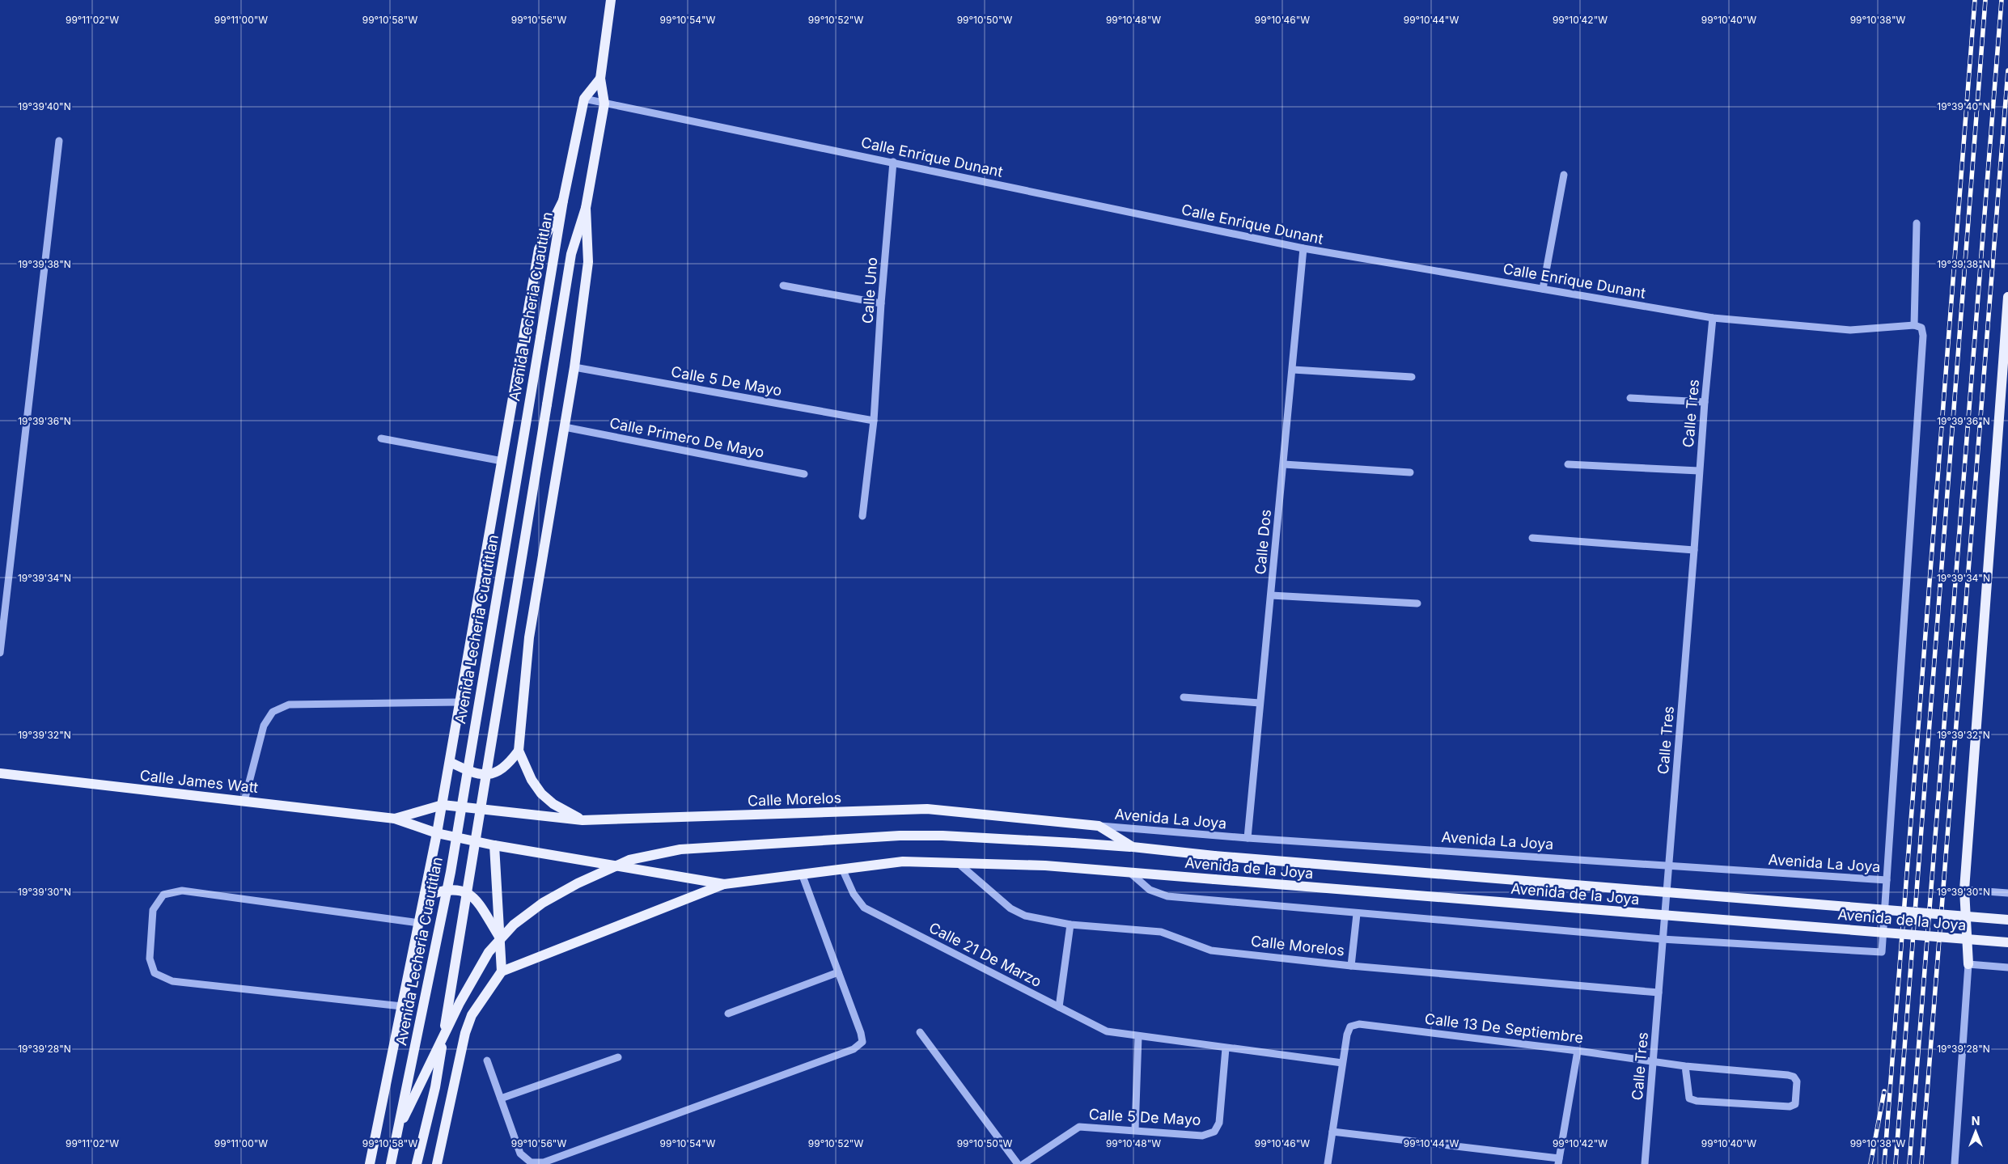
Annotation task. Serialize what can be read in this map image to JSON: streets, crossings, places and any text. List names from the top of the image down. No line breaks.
{"streets":{"main road":["Avenida Lecheria Cuautitlan","Calle James Watt","Calle Morelos","Avenida de la Joya"],"street":["Calle Enrique Dunant","Calle Uno","Calle 5 De Mayo","Calle Tres","Calle Primero De Mayo","Calle Dos","Avenida La Joya","Calle 21 De Marzo","Calle 13 De Septiembre"]},"crossings":[["Calle Enrique Dunant","Calle Uno"],["Calle Enrique Dunant","Avenida Lecheria Cuautitlan"],["Calle Enrique Dunant","Calle Tres"],["Calle Enrique Dunant","Calle Dos"],["Calle Uno","Calle 5 De Mayo"],["Avenida Lecheria Cuautitlan","Avenida de la Joya"],["Calle 5 De Mayo","Calle 21 De Marzo"],["Calle Tres","Calle Morelos"],["Calle Tres","Avenida La Joya"],["Calle Tres","Calle 13 De Septiembre"],["Calle Dos","Avenida La Joya"],["Calle James Watt","Calle Morelos"],["Calle Morelos","Avenida La Joya"],["Calle Morelos","Avenida de la Joya"],["Avenida La Joya","Avenida de la Joya"],["Calle 21 De Marzo","Calle 13 De Septiembre"]],"north":"top","coordinates":["99°11'02\"W","99°11'00\"W","99°10'58\"W","99°10'56\"W","99°10'54\"W","99°10'52\"W","99°10'50\"W","99°10'48\"W","99°10'46\"W","99°10'44\"W","99°10'42\"W","99°10'40\"W","99°10'38\"W","19°39'40\"N","19°39'38\"N","19°39'36\"N","19°39'34\"N","19°39'32\"N","19°39'30\"N","19°39'28\"N"]}
